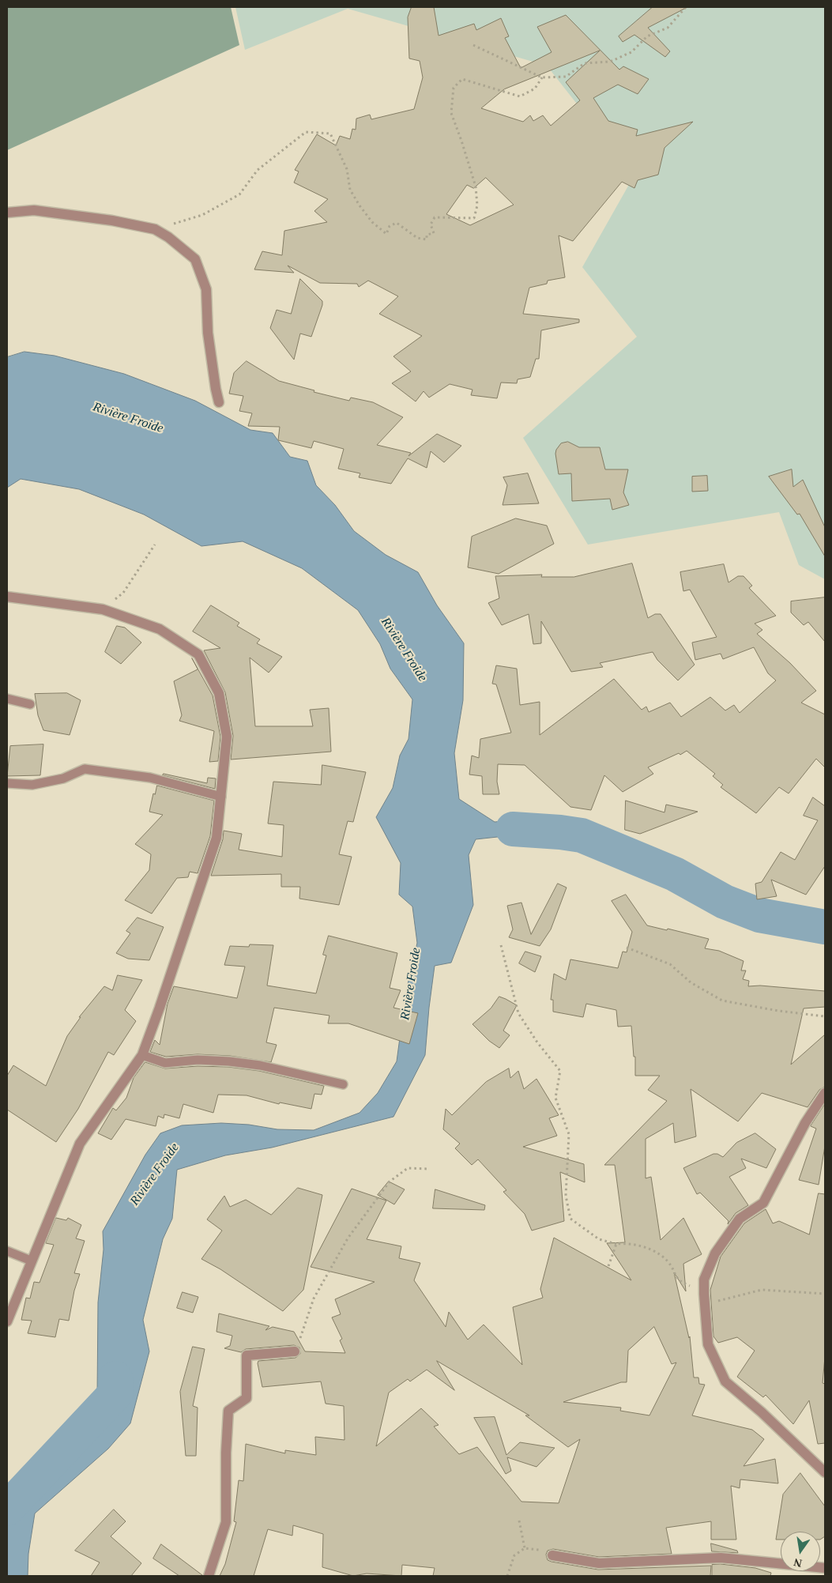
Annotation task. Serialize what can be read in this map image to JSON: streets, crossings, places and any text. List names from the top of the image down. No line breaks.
{"water":["Rivière Froide"],"north":"bottom"}
